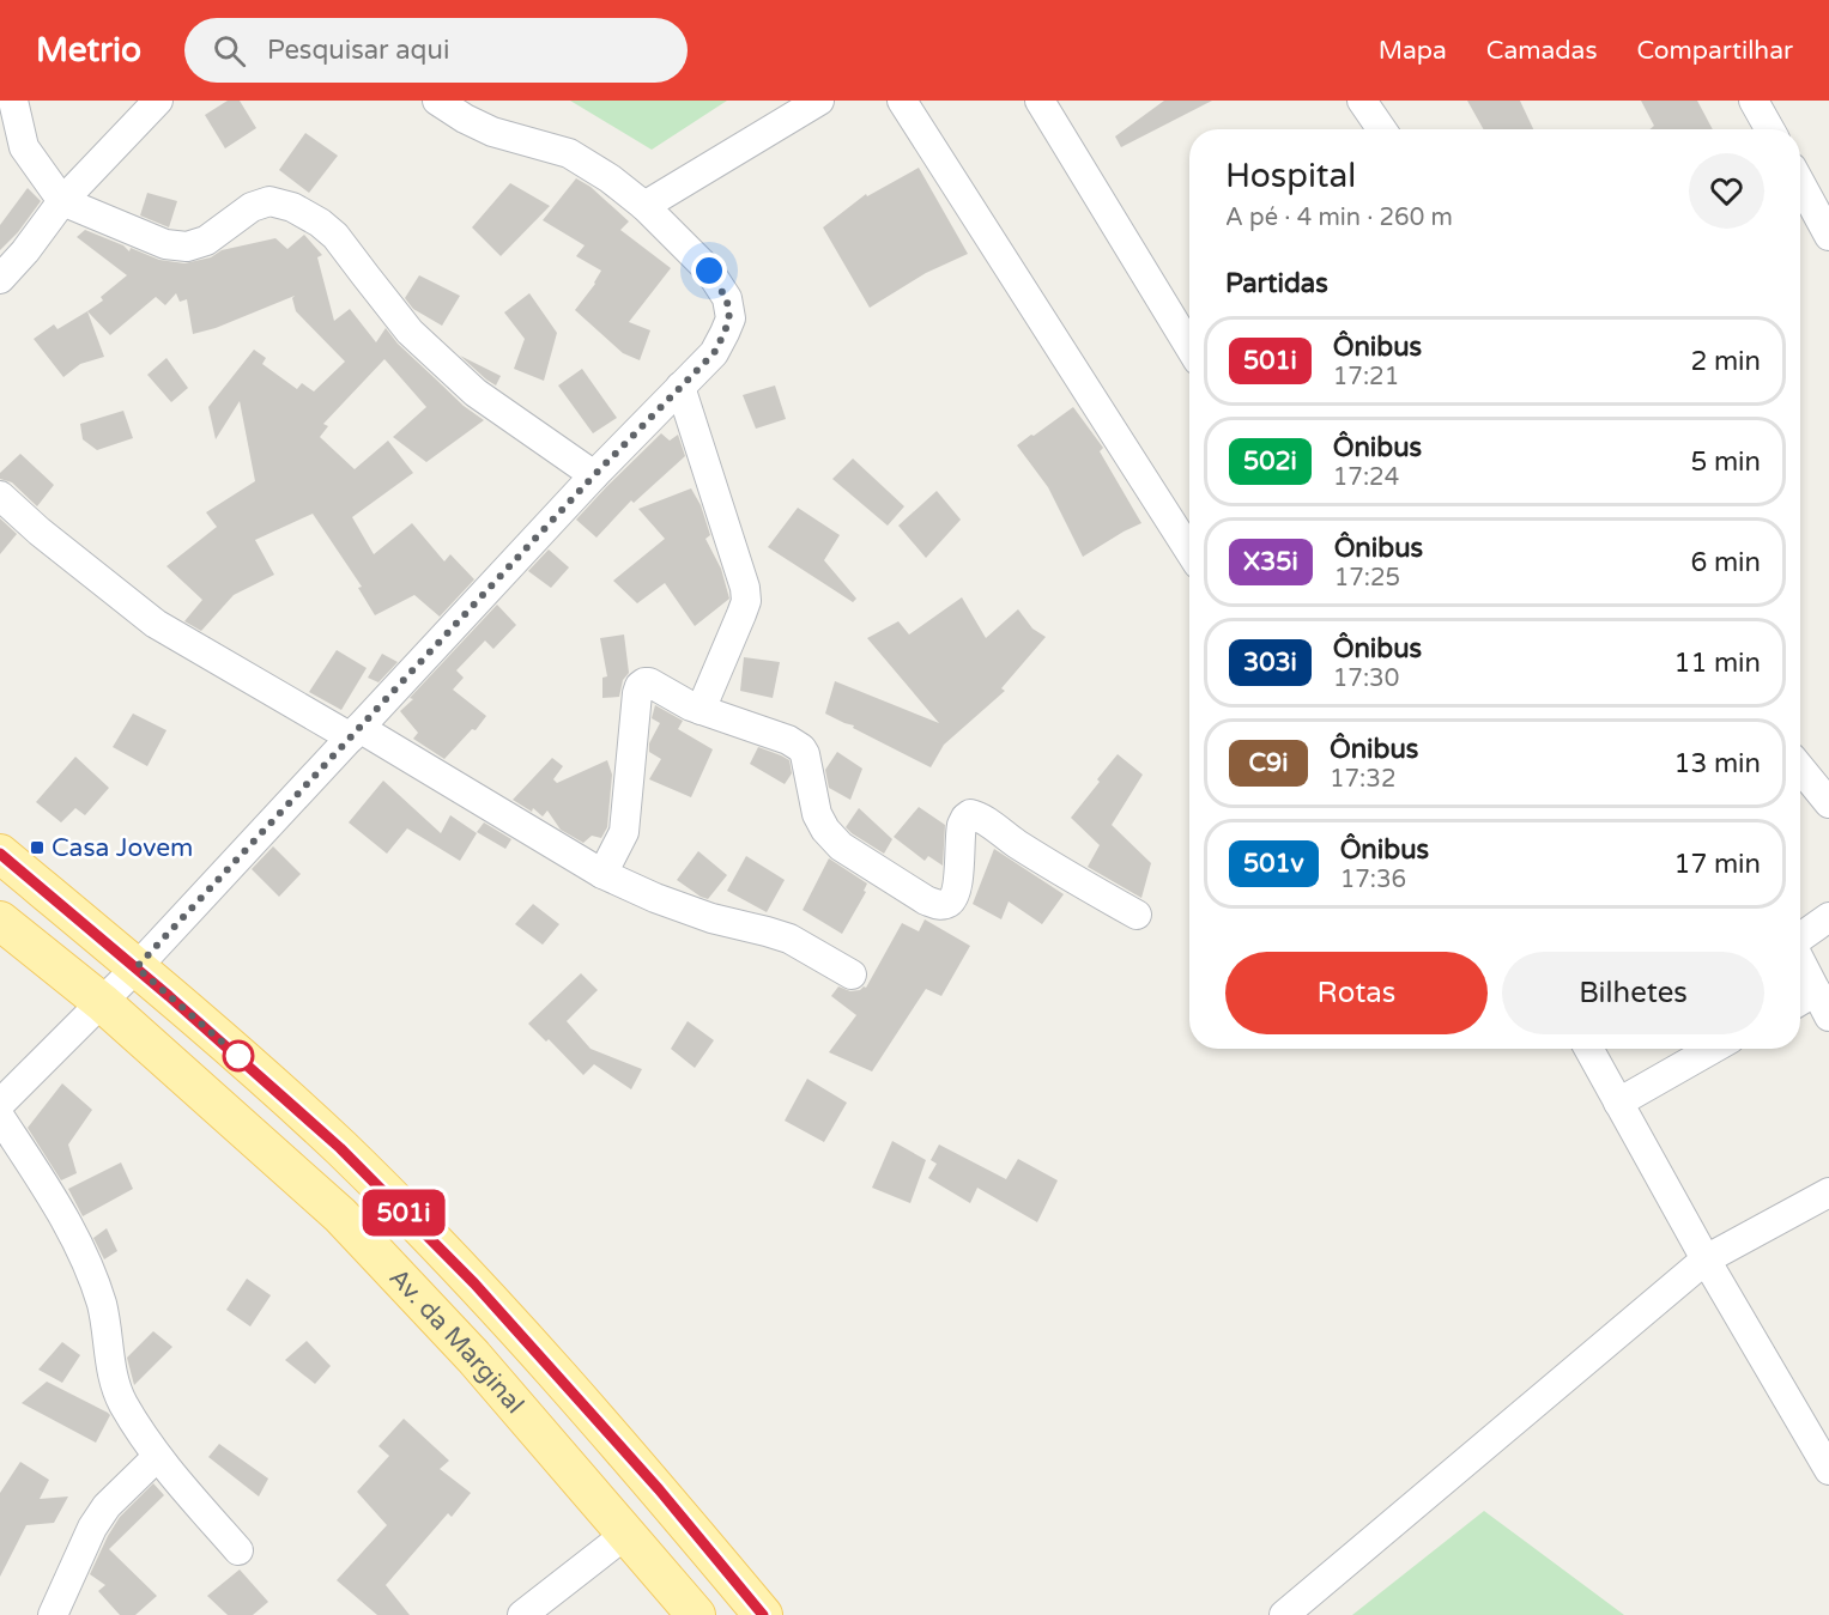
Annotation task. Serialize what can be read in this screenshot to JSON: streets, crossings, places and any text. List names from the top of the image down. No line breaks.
{"streets":{"main road":["Av. da Marginal"]},"places":{"transit":["Casa Jovem"]},"lines":["bus line 501i"],"page":{"header":"Metrio","search":"Pesquisar aqui","nav":["Mapa","Camadas","Compartilhar"],"on_map":"501i","heading":[["Hospital","A pé · 4 min · 260 m"],"Partidas"],"list":[{"mark":"501i","name":"Ônibus","note":"17:21","value":"2 min"},{"mark":"502i","name":"Ônibus","note":"17:24","value":"5 min"},{"mark":"X35i","name":"Ônibus","note":"17:25","value":"6 min"},{"mark":"303i","name":"Ônibus","note":"17:30","value":"11 min"},{"mark":"C9i","name":"Ônibus","note":"17:32","value":"13 min"},{"mark":"501v","name":"Ônibus","note":"17:36","value":"17 min"}],"buttons":["Rotas","Bilhetes"]}}
